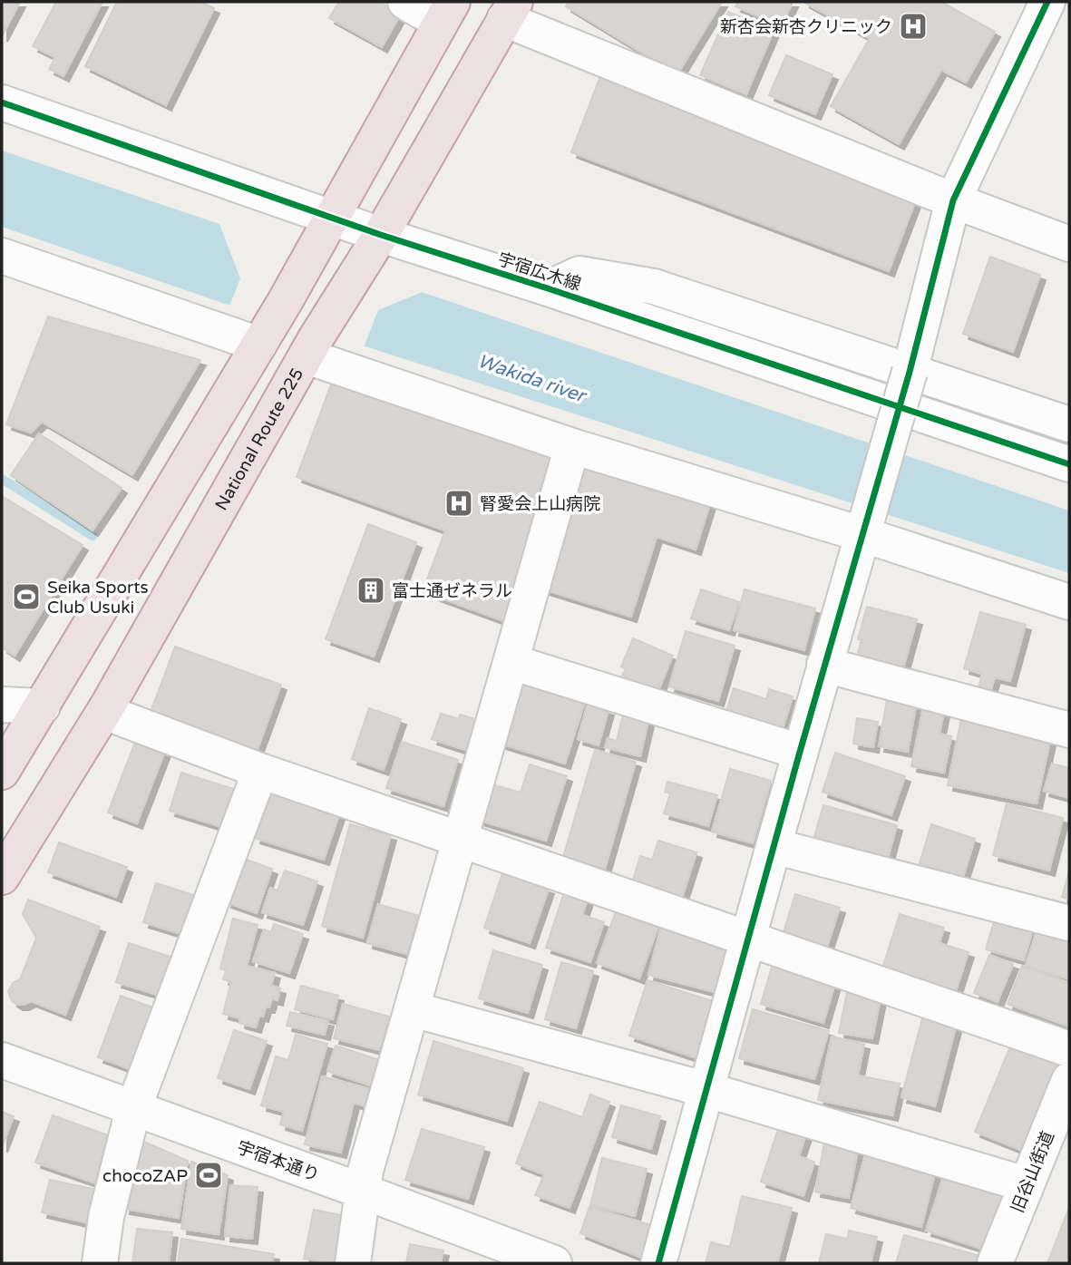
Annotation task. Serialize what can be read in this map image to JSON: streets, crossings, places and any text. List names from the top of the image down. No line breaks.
{"streets":{"highway":["National Route 225"],"street":["宇宿広木線","宇宿本通り","旧谷山街道"]},"crossings":[["宇宿広木線","National Route 225"]],"water":["Wakida river"],"places":{"hospital":["新杏会新杏クリニック","腎愛会上山病院"],"building":["富士通ゼネラル"],"sports":["Seika Sports Club Usuki","chocoZAP"]}}
